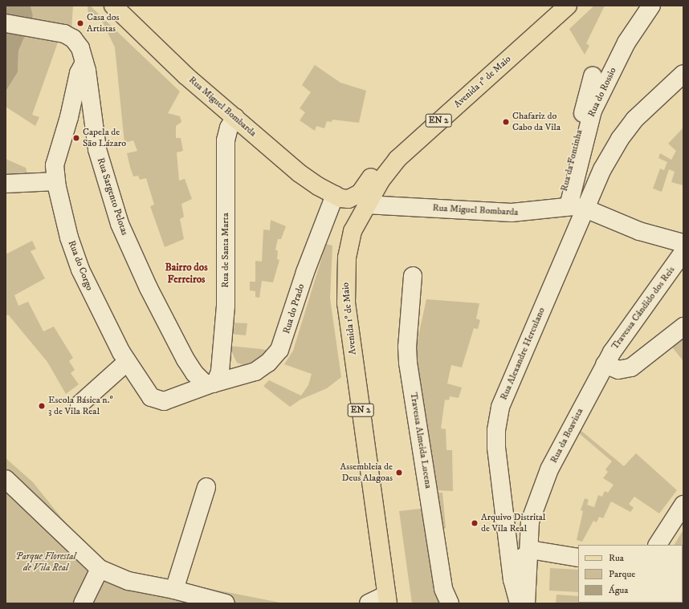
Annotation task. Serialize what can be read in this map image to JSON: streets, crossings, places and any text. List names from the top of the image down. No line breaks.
{"streets":{"main road":["Avenida 1º de Maio","Rua Miguel Bombarda","EN 2"],"street":["Rua do Rossio","Rua da Fontinha","Rua Sargento Pelotas","Rua de Santa Marta","Rua do Corgo","Travessa Cândido dos Reis","Rua do Prado","Rua Alexandre Herculano","Rua da Boavista","Travessa Almeida Lucena"]},"crossings":[["Avenida 1º de Maio","Rua Miguel Bombarda"],["Rua do Rossio","Rua Miguel Bombarda"],["Rua do Rossio","Rua da Fontinha"],["Rua do Rossio","Rua Alexandre Herculano"],["Rua Miguel Bombarda","Rua da Fontinha"],["Rua Miguel Bombarda","Rua de Santa Marta"],["Rua Miguel Bombarda","Rua do Prado"],["Rua Miguel Bombarda","Rua Alexandre Herculano"],["Rua da Fontinha","Rua Alexandre Herculano"],["Rua Sargento Pelotas","Rua de Santa Marta"],["Rua Sargento Pelotas","Rua do Corgo"],["Rua Sargento Pelotas","Rua do Prado"],["Rua de Santa Marta","Rua do Corgo"],["Rua de Santa Marta","Rua do Prado"],["Rua do Corgo","Rua do Prado"],["Travessa Cândido dos Reis","Rua da Boavista"]],"districts":["Bairro dos Ferreiros"],"parks":["Parque Florestal de Vila Real"],"places":["Casa dos Artistas","Chafariz do Cabo da Vila","Capela de São Lázaro","Escola Básica n.º 3 de Vila Real","Assembleia de Deus Alagoas","Arquivo Distrital de Vila Real"],"legend":["Rua","Parque","Água"]}
